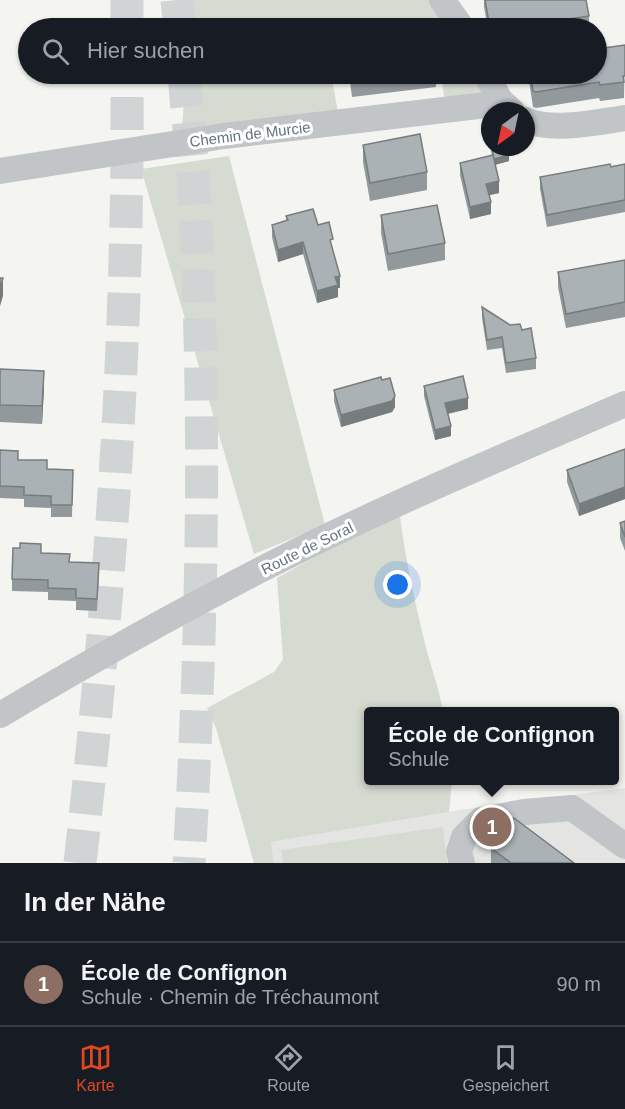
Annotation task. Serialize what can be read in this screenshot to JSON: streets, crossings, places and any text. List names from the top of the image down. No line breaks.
{"streets":{"street":["Chemin de Murcie","Route de Soral"]},"north":"bottom left","page":{"search":"Hier suchen","popup":["École de Confignon","Schule"],"pins":"1","heading":"In der Nähe","list":[{"mark":"1","name":"École de Confignon","note":"Schule · Chemin de Tréchaumont","value":"90 m"}],"nav":["Karte","Route","Gespeichert"]}}
